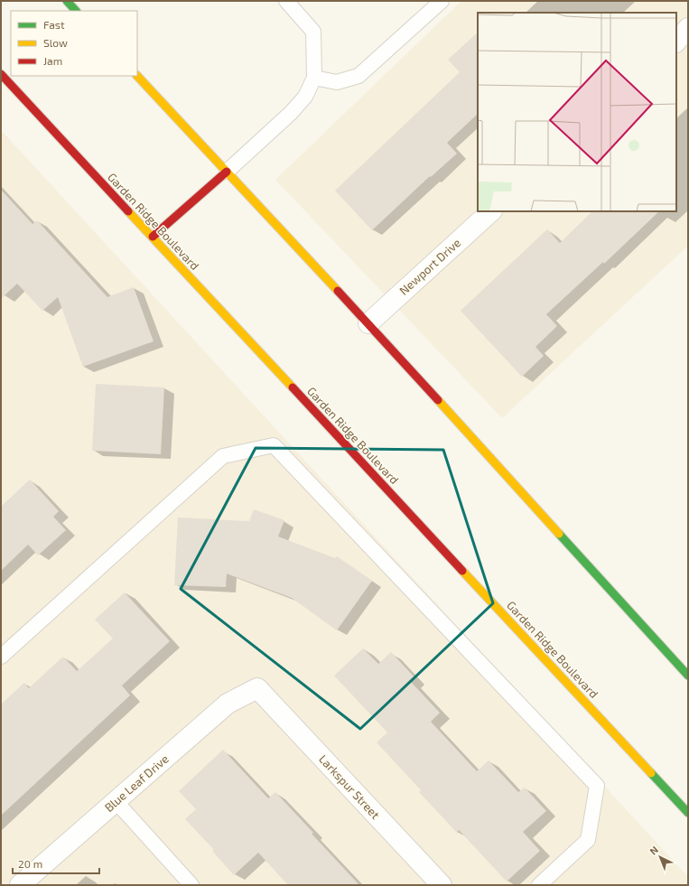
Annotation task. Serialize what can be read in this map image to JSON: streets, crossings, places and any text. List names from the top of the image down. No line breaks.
{"streets":{"main road":["Garden Ridge Boulevard"],"street":["Newport Drive","Blue Leaf Drive","Larkspur Street"]},"crossings":[["Blue Leaf Drive","Larkspur Street"]],"legend":["Fast","Slow","Jam"],"scale_bar":"20 m","north":"top left"}
